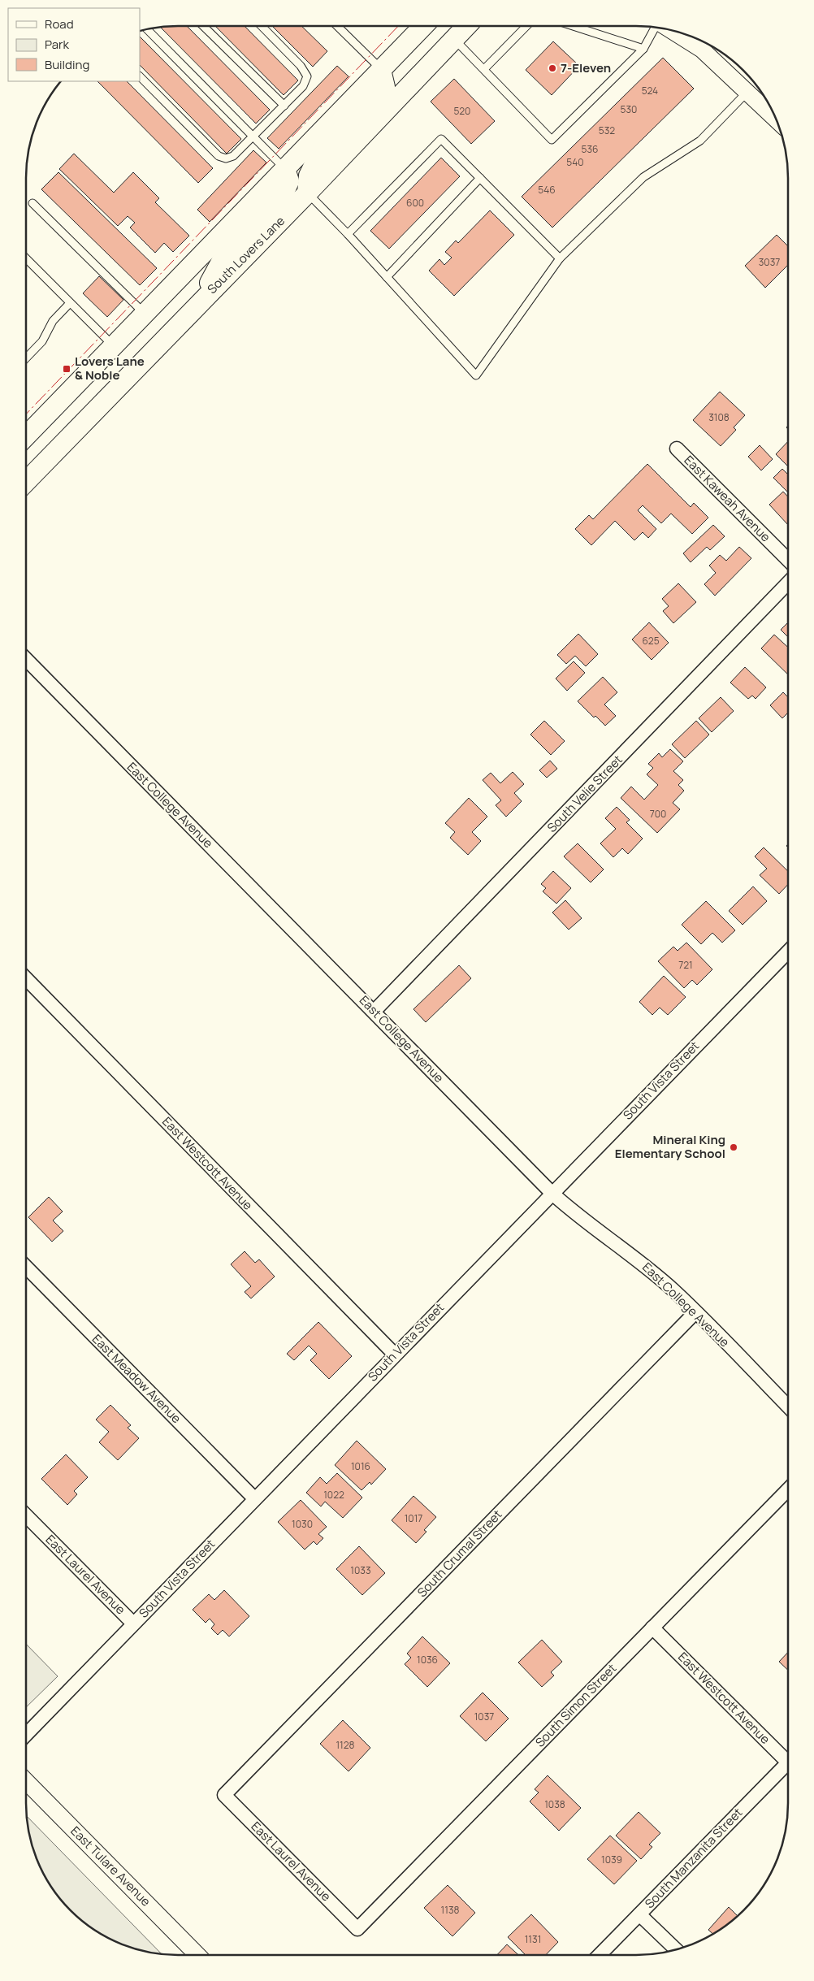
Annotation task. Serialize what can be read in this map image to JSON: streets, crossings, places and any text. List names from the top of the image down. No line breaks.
{"streets":{"main road":["South Lovers Lane"],"street":["East Kaweah Avenue","South Velie Street","East College Avenue","South Vista Street","East Westcott Avenue","East Meadow Avenue","South Crumal Street","East Laurel Avenue","South Simon Street","South Manzanita Street","East Tulare Avenue"]},"crossings":[["South Velie Street","East College Avenue"],["East College Avenue","South Vista Street"],["East College Avenue","South Crumal Street"],["South Vista Street","East Westcott Avenue"],["South Vista Street","East Meadow Avenue"],["South Vista Street","East Laurel Avenue"],["East Westcott Avenue","South Simon Street"],["South Crumal Street","East Laurel Avenue"],["East Laurel Avenue","South Simon Street"]],"places":{"other":["7-Eleven","Mineral King Elementary School"],"transit":["Lovers Lane & Noble"]},"house_numbers":["524","530","520","532","536","540","546","600","3037","3108","625","700","721","1016","1022","1017","1030","1033","1036","1037","1128","1038","1039","1138","1131"],"legend":["Road","Park","Building"]}
